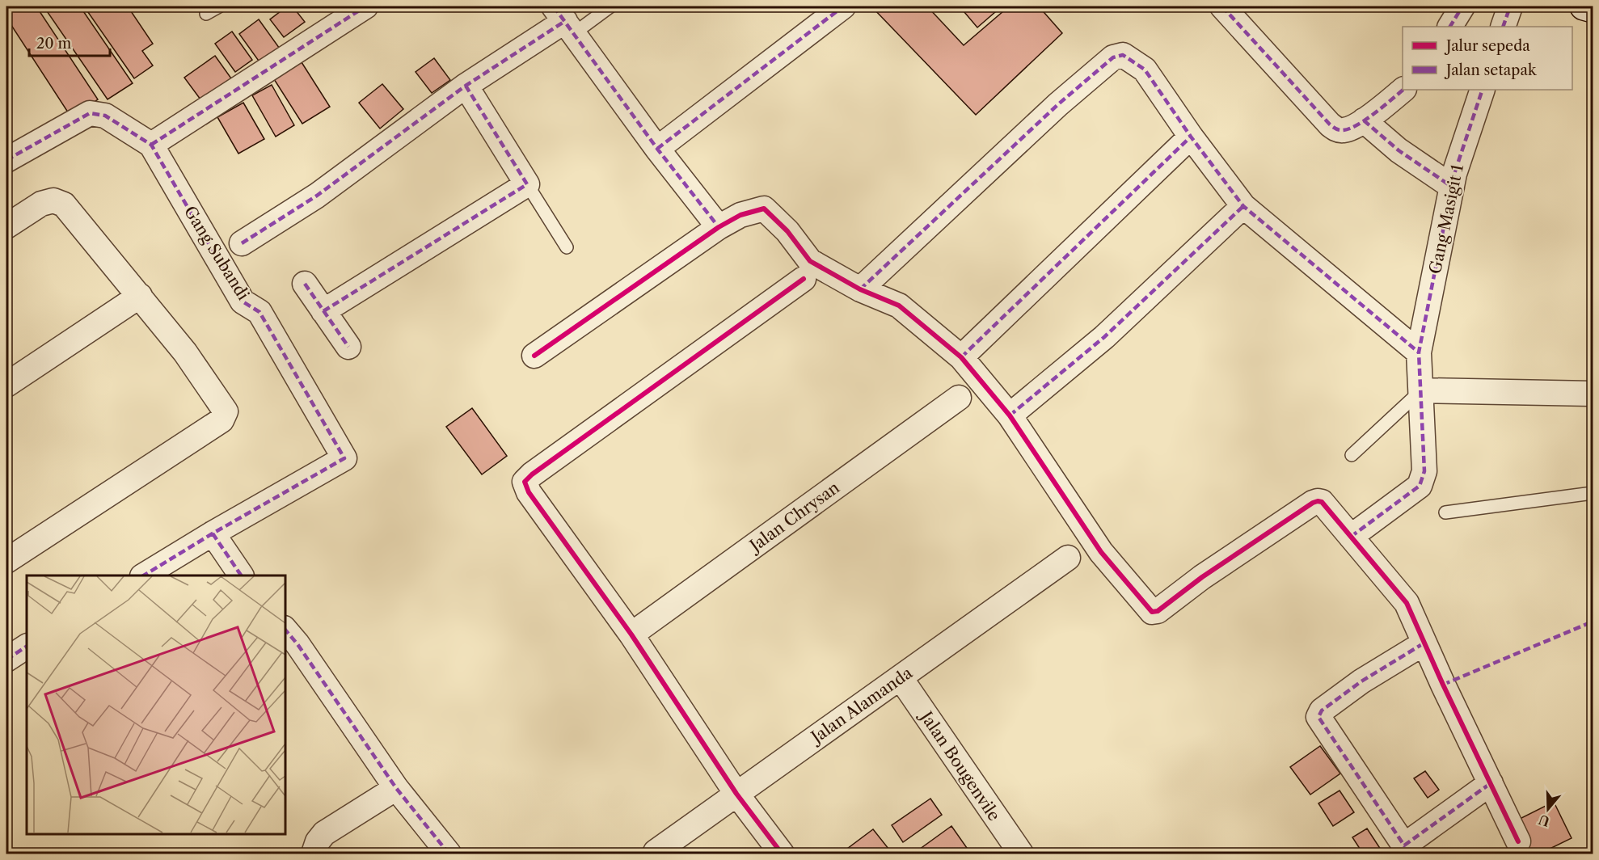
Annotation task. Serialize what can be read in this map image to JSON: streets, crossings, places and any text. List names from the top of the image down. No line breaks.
{"streets":{"street":["Gang Masigit 1","Gang Subandi","Jalan Chrysan","Jalan Alamanda","Jalan Bougenvile"]},"crossings":[["Jalan Alamanda","Jalan Bougenvile"]],"legend":["Jalur sepeda","Jalan setapak"],"scale_bar":"20 m","north":"bottom"}
